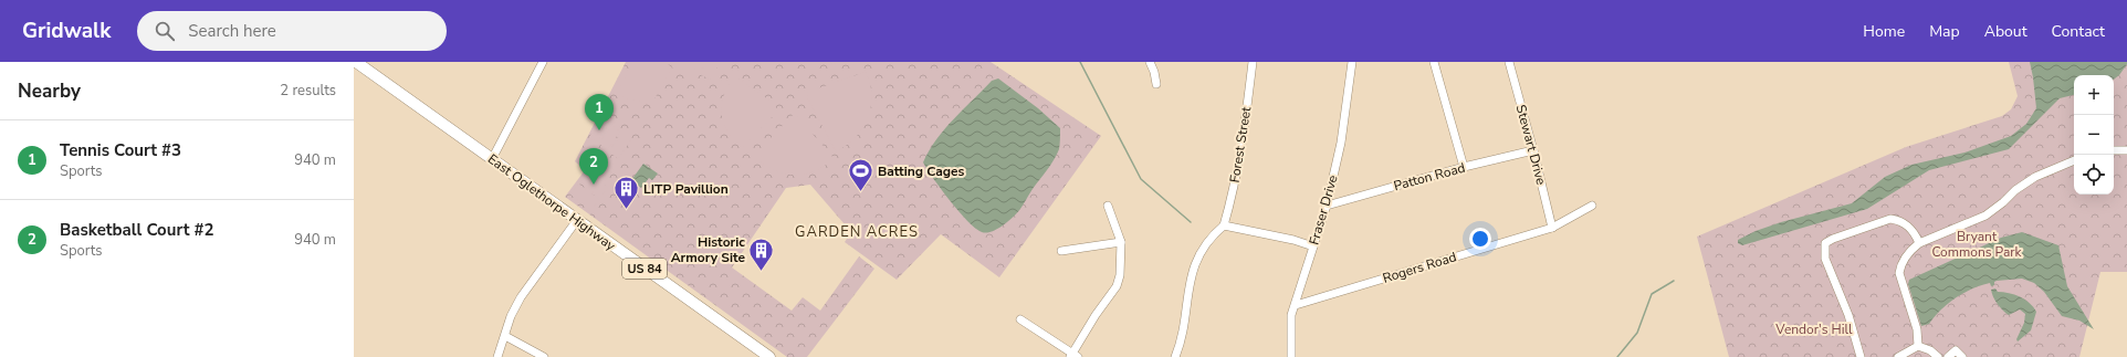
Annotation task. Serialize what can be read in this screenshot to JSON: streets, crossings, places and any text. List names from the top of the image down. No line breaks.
{"streets":{"highway":["East Oglethorpe Highway","US 84"],"street":["Forest Street","Stewart Drive","Patton Road","Fraser Drive","Rogers Road"]},"crossings":[["Stewart Drive","Patton Road"],["Stewart Drive","Rogers Road"],["Patton Road","Fraser Drive"],["Fraser Drive","Rogers Road"]],"districts":["GARDEN ACRES"],"parks":["Bryant Commons Park","Vendor's Hill"],"places":{"sports":["Batting Cages"],"building":["LITP Pavillion","Historic Armory Site"]},"page":{"header":"Gridwalk","search":"Search here","nav":["Home","Map","About","Contact"],"heading":["Nearby","2 results"],"map_buttons":["+","−"],"pins":["1","2"],"list":[{"mark":"1","name":"Tennis Court #3","note":"Sports","value":"940 m"},{"mark":"2","name":"Basketball Court #2","note":"Sports","value":"940 m"}]}}
